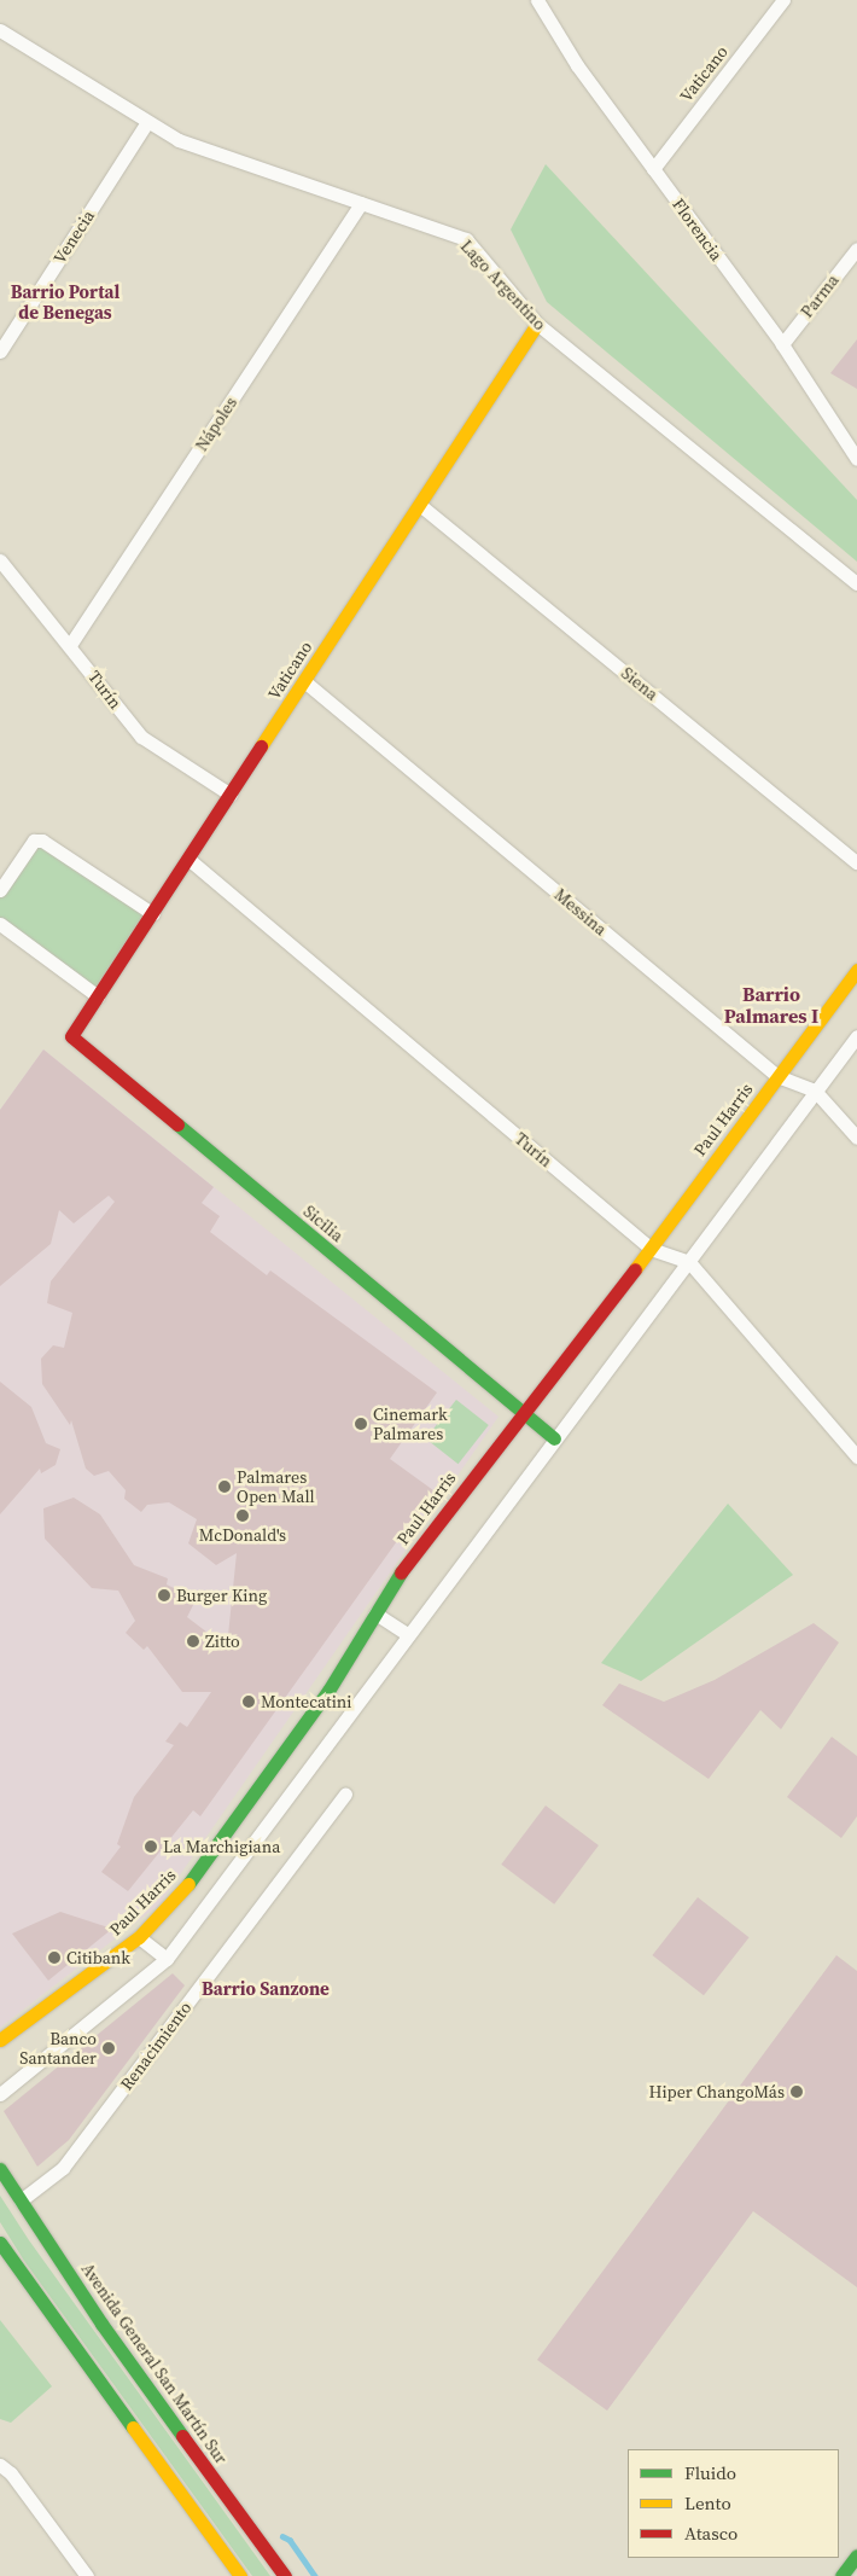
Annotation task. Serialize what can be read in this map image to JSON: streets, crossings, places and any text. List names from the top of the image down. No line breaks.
{"streets":{"street":["Vaticano","Florencia","Venecia","Lago Argentino","Parma","Nápoles","Siena","Turín","Messina","Paul Harris","Sicilia","Renacimiento","Avenida General San Martín Sur"]},"crossings":[["Vaticano","Florencia"],["Vaticano","Lago Argentino"],["Vaticano","Siena"],["Vaticano","Turín"],["Vaticano","Messina"],["Vaticano","Sicilia"],["Florencia","Parma"],["Venecia","Lago Argentino"],["Lago Argentino","Nápoles"],["Nápoles","Turín"],["Turín","Paul Harris"],["Messina","Paul Harris"],["Paul Harris","Sicilia"],["Renacimiento","Avenida General San Martín Sur"]],"districts":["Barrio Portal de Benegas","Barrio Palmares I","Barrio Sanzone"],"places":["Cinemark Palmares","Palmares Open Mall","McDonald's","Burger King","Zitto","Montecatini","La Marchigiana","Citibank","Banco Santander","Hiper ChangoMás"],"legend":["Fluido","Lento","Atasco"]}
